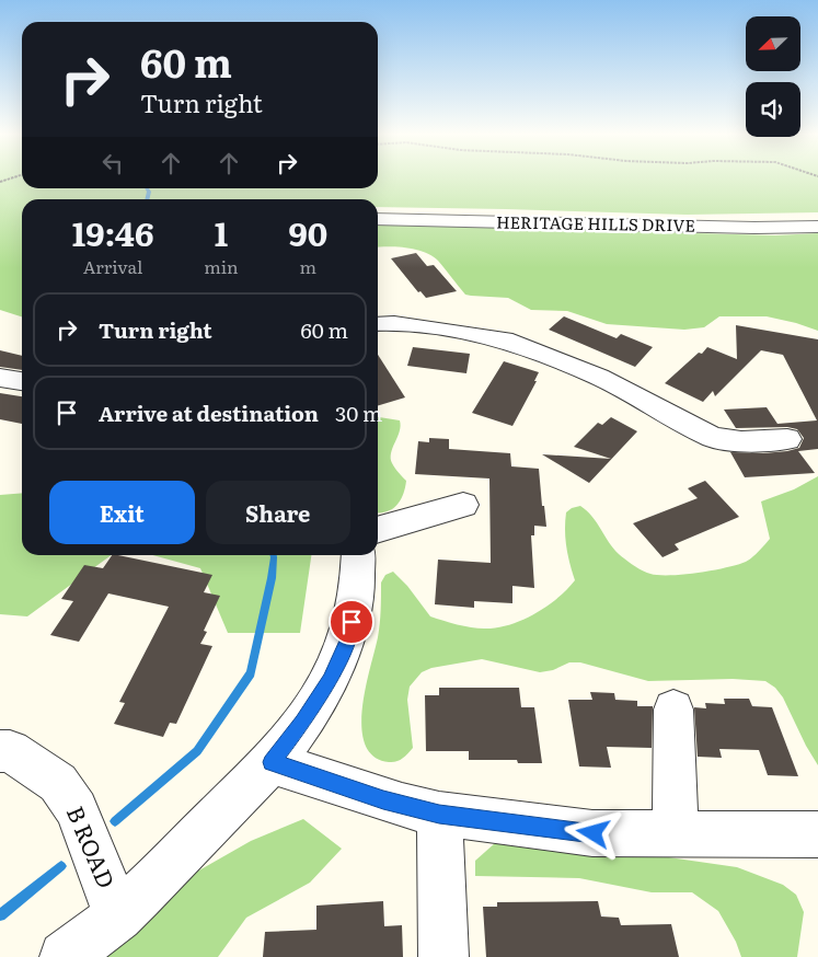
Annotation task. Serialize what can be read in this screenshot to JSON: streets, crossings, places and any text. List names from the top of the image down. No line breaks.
{"streets":{"street":["HERITAGE HILLS DRIVE","B ROAD"]},"north":"bottom left","page":{"turn":["60 m","Turn right"],"eta":["19:46","Arrival","1","min","90","m"],"list":[{"name":"Turn right","value":"60 m"},{"name":"Arrive at destination","value":"30 m"}],"buttons":["Exit","Share"]}}
